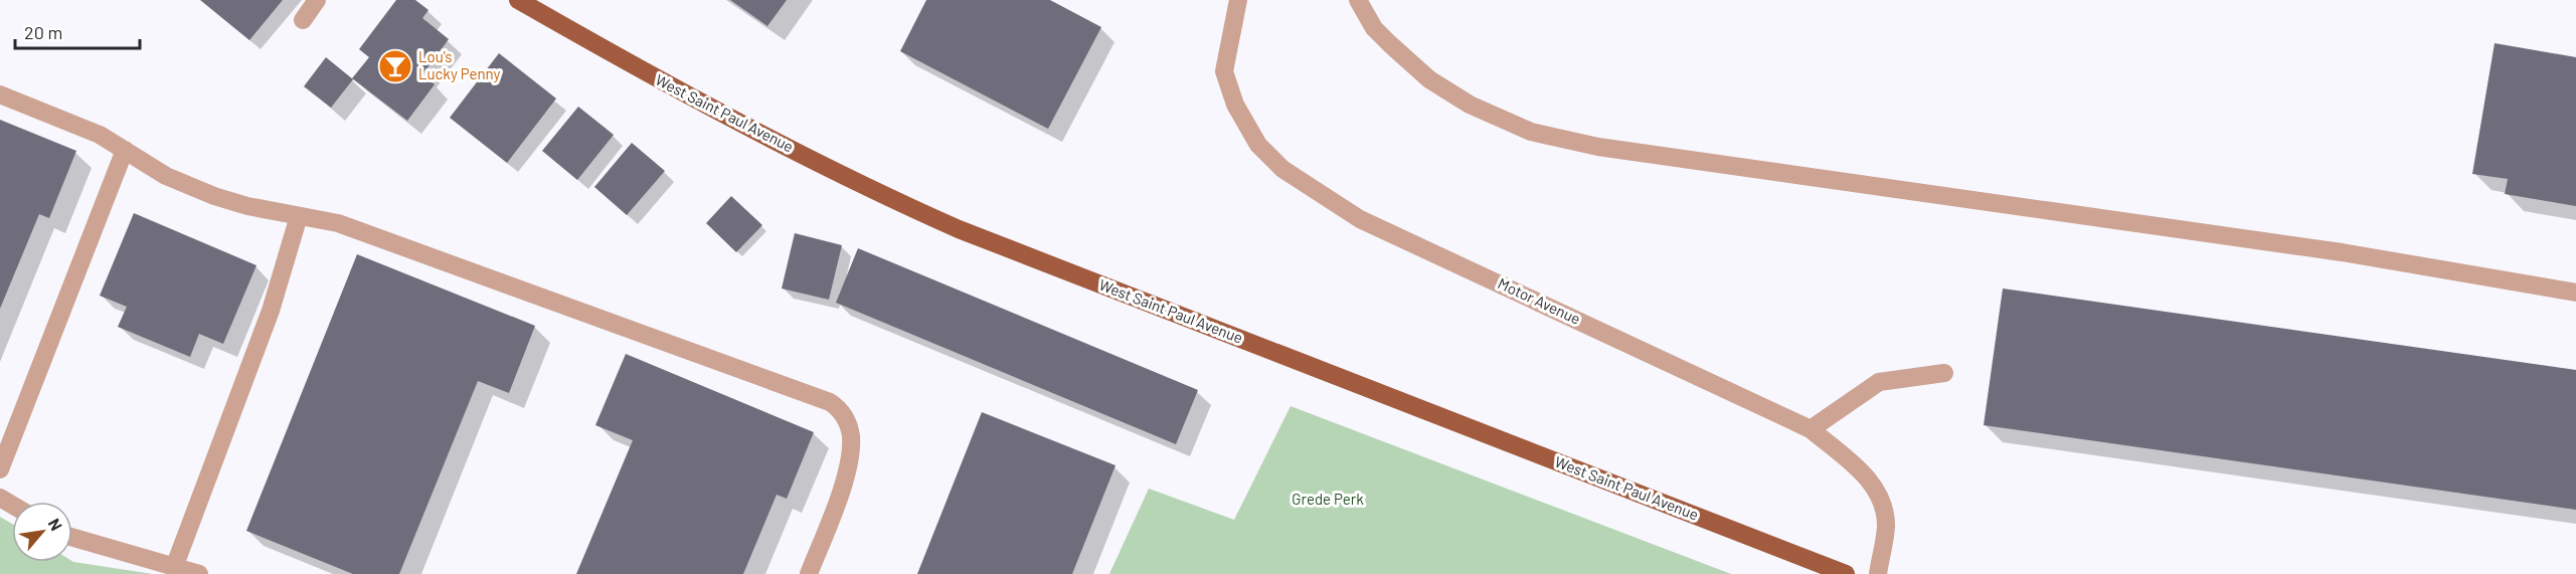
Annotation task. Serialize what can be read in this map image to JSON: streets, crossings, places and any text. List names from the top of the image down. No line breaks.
{"streets":{"main road":["West Saint Paul Avenue"],"street":["Motor Avenue"]},"parks":["Grede Perk"],"places":{"bar":["Lou's Lucky Penny"]},"scale_bar":"20 m","north":"top right"}
